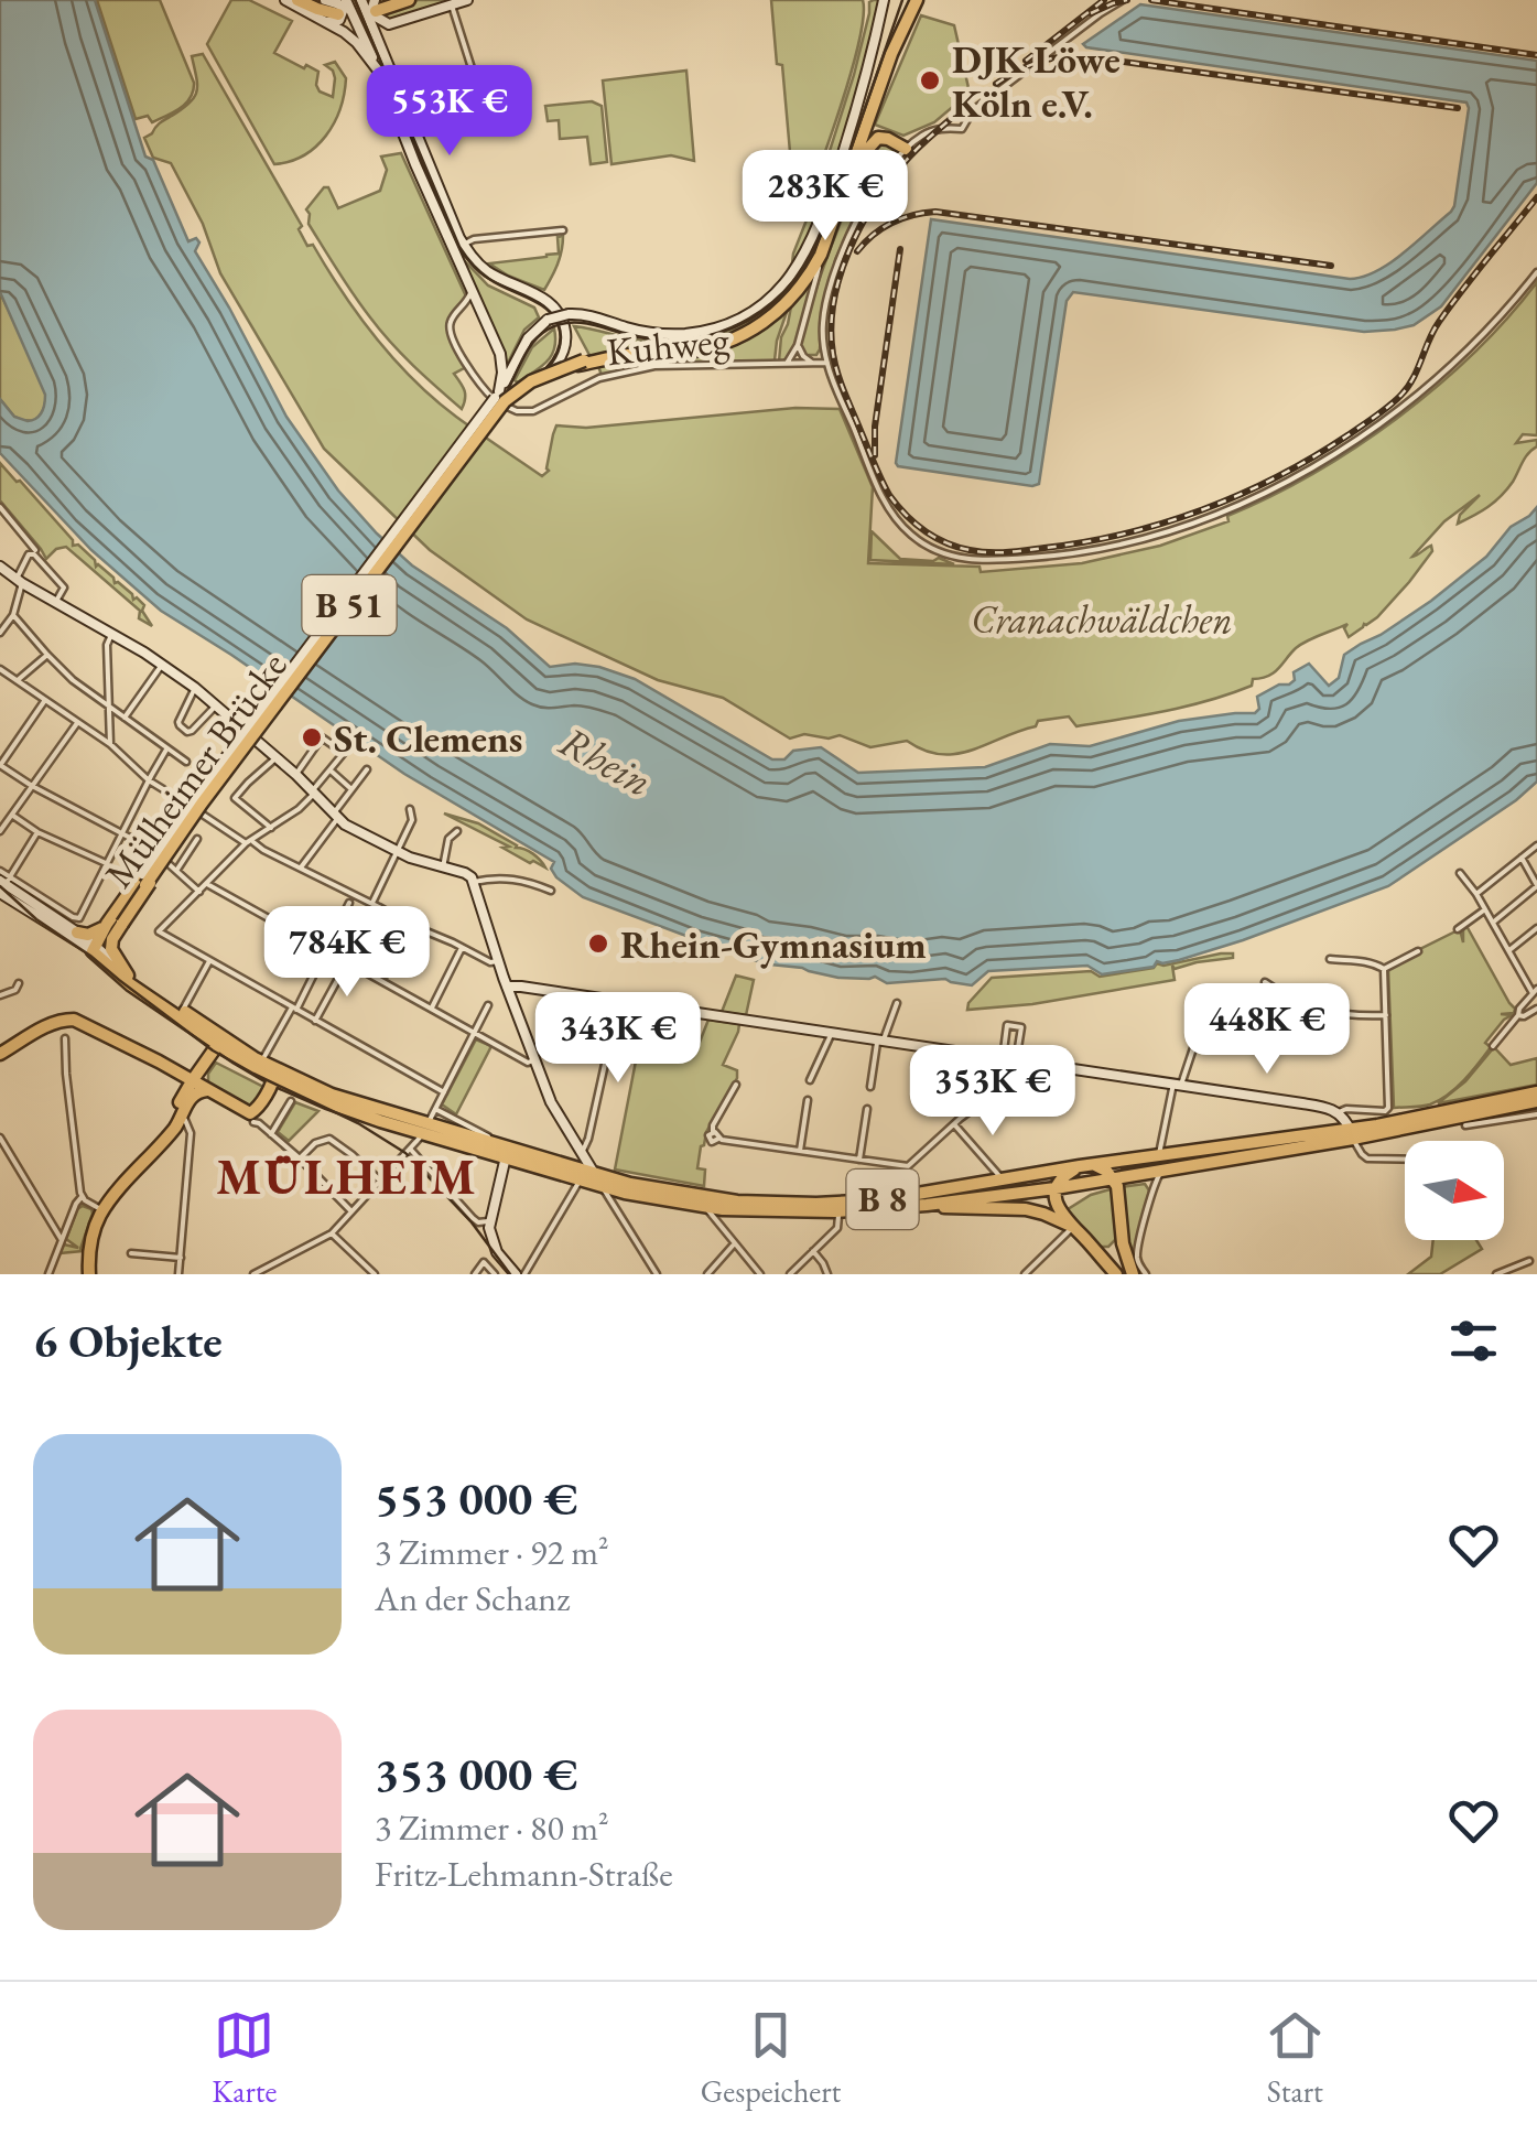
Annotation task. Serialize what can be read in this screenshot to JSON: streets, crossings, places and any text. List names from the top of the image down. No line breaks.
{"streets":{"main road":["B 51","Mülheimer Brücke","B 8"],"street":["Kuhweg"]},"crossings":[["B 51","Mülheimer Brücke"]],"districts":["MÜLHEIM"],"water":["Rhein"],"parks":["Cranachwäldchen"],"places":["DJK Löwe Köln e.V.","St. Clemens","Rhein-Gymnasium"],"north":"right","page":{"price":["553K €","283K €","784K €","448K €","343K €","353K €"],"heading":"6 Objekte","list":[{"name":"553 000 €","note":"3 Zimmer · 92 m² · An der Schanz"},{"name":"353 000 €","note":"3 Zimmer · 80 m² · Fritz-Lehmann-Straße"}],"tabs":["Karte","Gespeichert","Start"]}}
